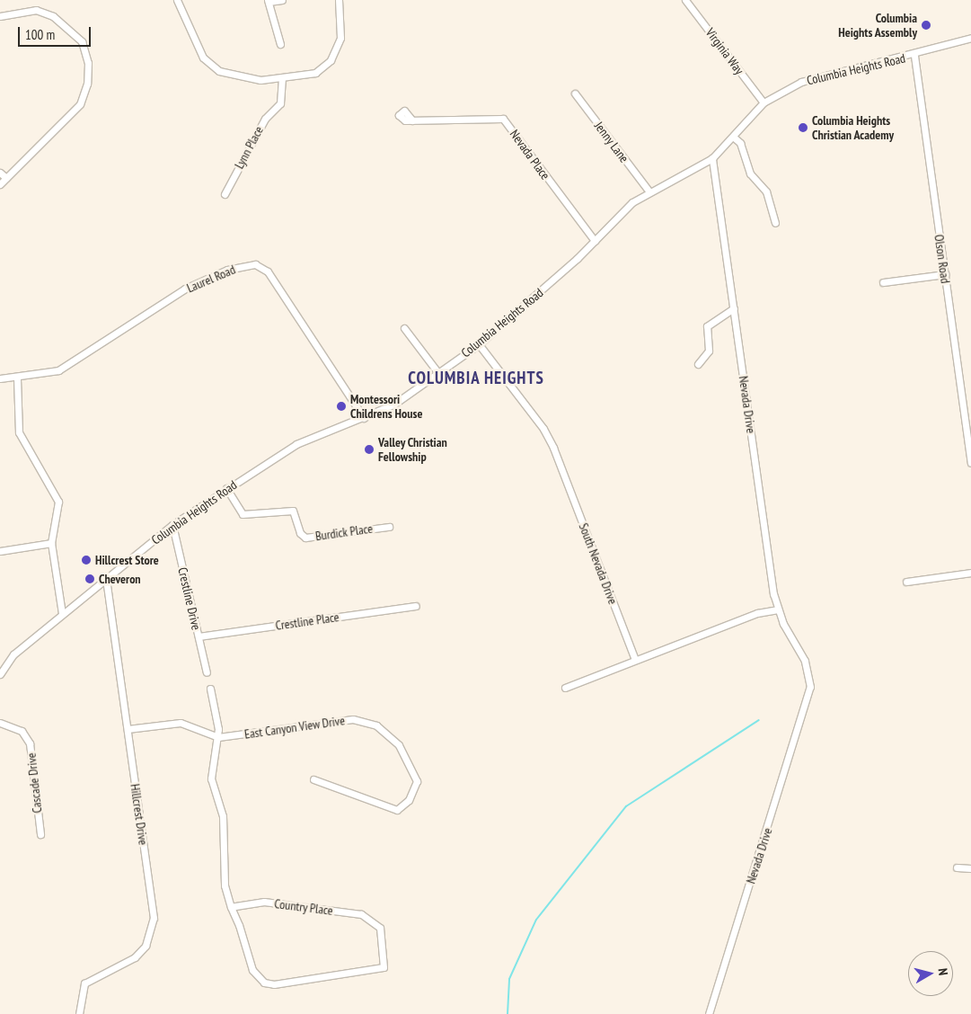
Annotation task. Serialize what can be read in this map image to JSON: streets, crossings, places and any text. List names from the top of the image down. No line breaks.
{"streets":{"street":["Virginia Way","Columbia Heights Road","Jenny Lane","Lynn Place","Nevada Place","Olson Road","Laurel Road","Nevada Drive","Burdick Place","South Nevada Drive","Crestline Drive","Crestline Place","East Canyon View Drive","Cascade Drive","Hillcrest Drive","Country Place"]},"crossings":[["Virginia Way","Columbia Heights Road"],["Columbia Heights Road","Jenny Lane"],["Columbia Heights Road","Nevada Place"],["Columbia Heights Road","Olson Road"],["Columbia Heights Road","Laurel Road"],["Columbia Heights Road","Nevada Drive"],["Columbia Heights Road","Burdick Place"],["Columbia Heights Road","South Nevada Drive"],["Columbia Heights Road","Crestline Drive"],["Columbia Heights Road","Hillcrest Drive"],["Crestline Drive","Crestline Place"],["East Canyon View Drive","Hillcrest Drive"]],"districts":["COLUMBIA HEIGHTS"],"places":["Columbia Heights Assembly","Columbia Heights Christian Academy","Montessori Childrens House","Valley Christian Fellowship","Hillcrest Store","Cheveron"],"scale_bar":"100 m","north":"right"}
